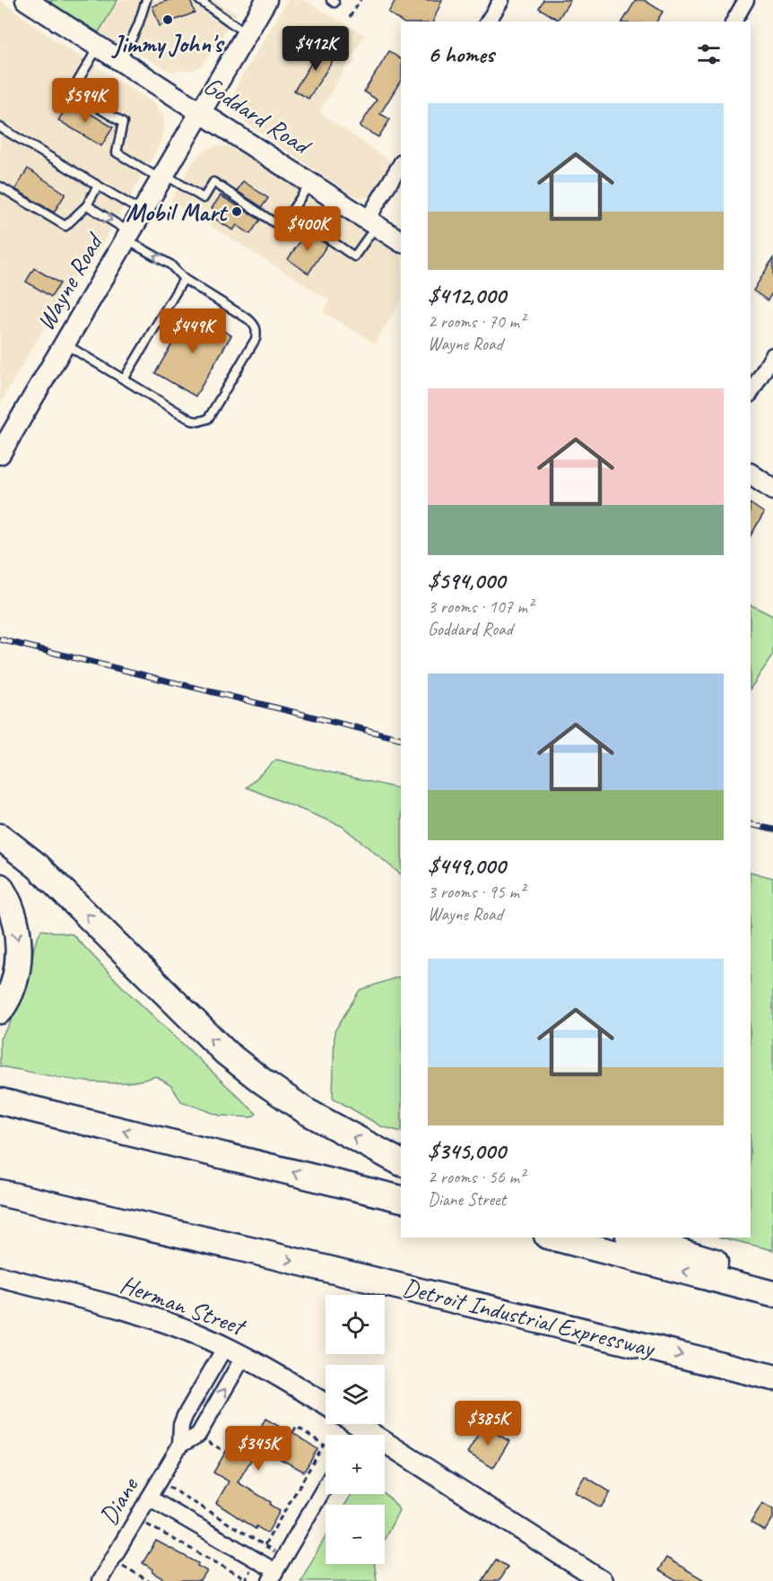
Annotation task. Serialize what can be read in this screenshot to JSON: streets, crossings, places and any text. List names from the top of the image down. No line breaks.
{"streets":{"highway":["Detroit Industrial Expressway"],"main road":["Goddard Road","Wayne Road","Herman Street"],"street":["Diane"]},"crossings":[["Goddard Road","Wayne Road"],["Herman Street","Diane"]],"places":["Jimmy John's","Mobil Mart"],"page":{"heading":"6 homes","price":["$412K","$594K","$400K","$449K","$385K","$345K"],"list":[{"name":"$412,000","note":"2 rooms · 70 m² · Wayne Road"},{"name":"$594,000","note":"3 rooms · 107 m² · Goddard Road"},{"name":"$449,000","note":"3 rooms · 95 m² · Wayne Road"},{"name":"$345,000","note":"2 rooms · 56 m² · Diane Street"}],"map_buttons":["+","−"]}}
